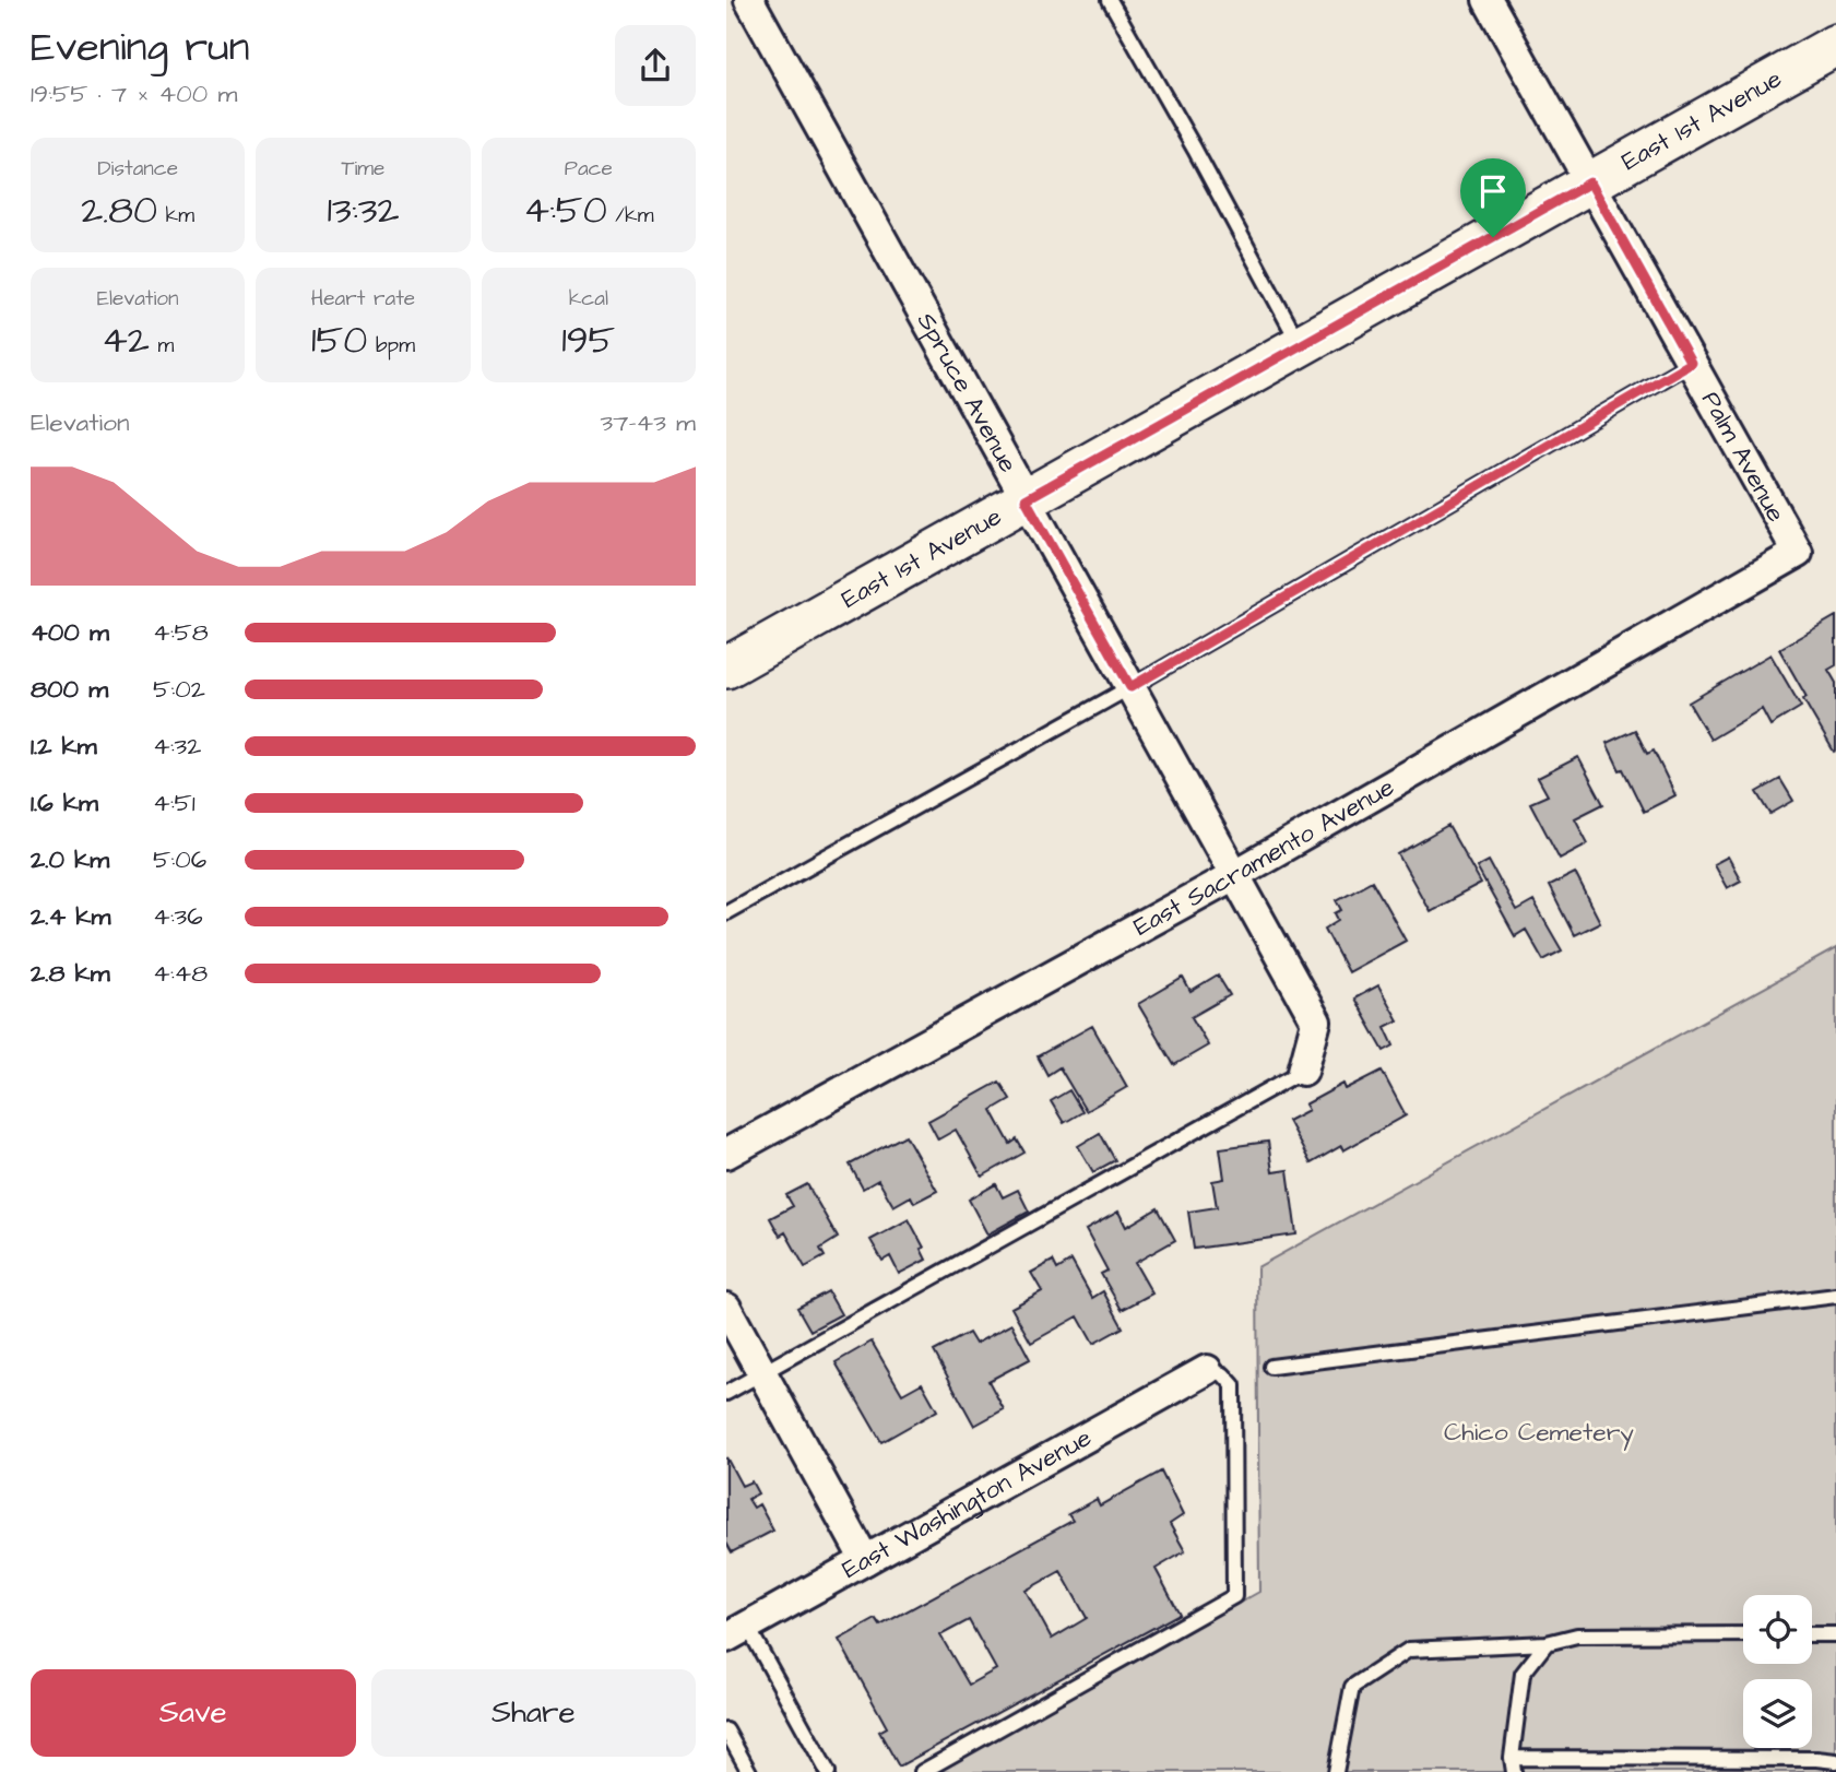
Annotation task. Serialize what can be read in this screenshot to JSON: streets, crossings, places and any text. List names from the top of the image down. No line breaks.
{"streets":{"street":["East 1st Avenue","Spruce Avenue","Palm Avenue","East Sacramento Avenue","East Washington Avenue"]},"crossings":[["East 1st Avenue","Spruce Avenue"],["East 1st Avenue","Palm Avenue"],["Spruce Avenue","East Sacramento Avenue"],["Palm Avenue","East Sacramento Avenue"]],"parks":["Chico Cemetery"],"page":{"heading":["Evening run","19:55 · 7 × 400 m"],"stats":[["Distance","2.80 km"],["Time","13:32"],["Pace","4:50 /km"],["Elevation","42 m"],["Heart rate","150 bpm"],["kcal","195"]],"chart":["Elevation","37–43 m"],"list":[{"name":"400 m","note":"4:58"},{"name":"800 m","note":"5:02"},{"name":"1.2 km","note":"4:32"},{"name":"1.6 km","note":"4:51"},{"name":"2.0 km","note":"5:06"},{"name":"2.4 km","note":"4:36"},{"name":"2.8 km","note":"4:48"}],"buttons":["Save","Share"]}}
